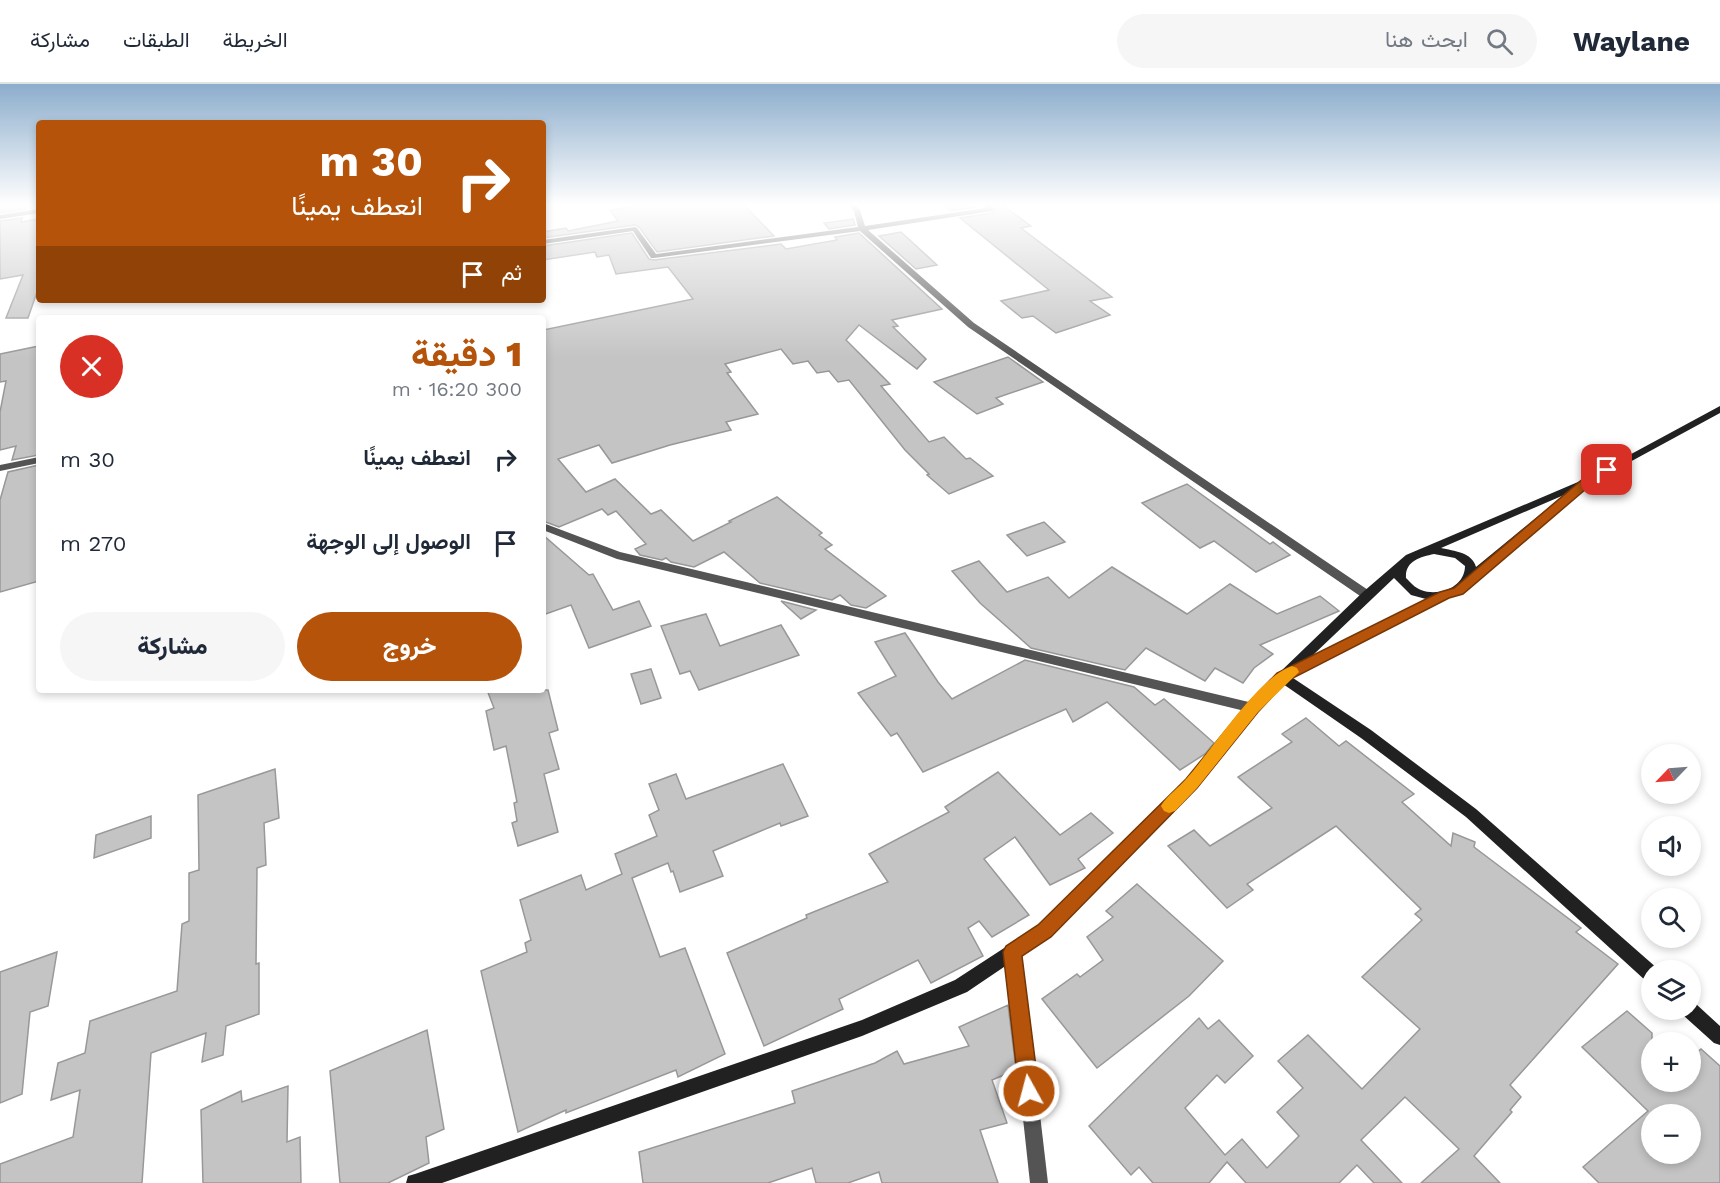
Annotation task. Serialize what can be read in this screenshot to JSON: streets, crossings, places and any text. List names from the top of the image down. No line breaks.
{"north":"bottom left","page":{"header":"Waylane","search":"ابحث هنا","nav":["الخريطة","الطبقات","مشاركة"],"turn":["30 m","انعطف يمينًا"],"then":"ثم","heading":["1 دقيقة","300 m · 16:20"],"list":[{"name":"انعطف يمينًا","value":"30 m"},{"name":"الوصول إلى الوجهة","value":"270 m"}],"buttons":["خروج","مشاركة"],"map_buttons":["+","−"]}}
